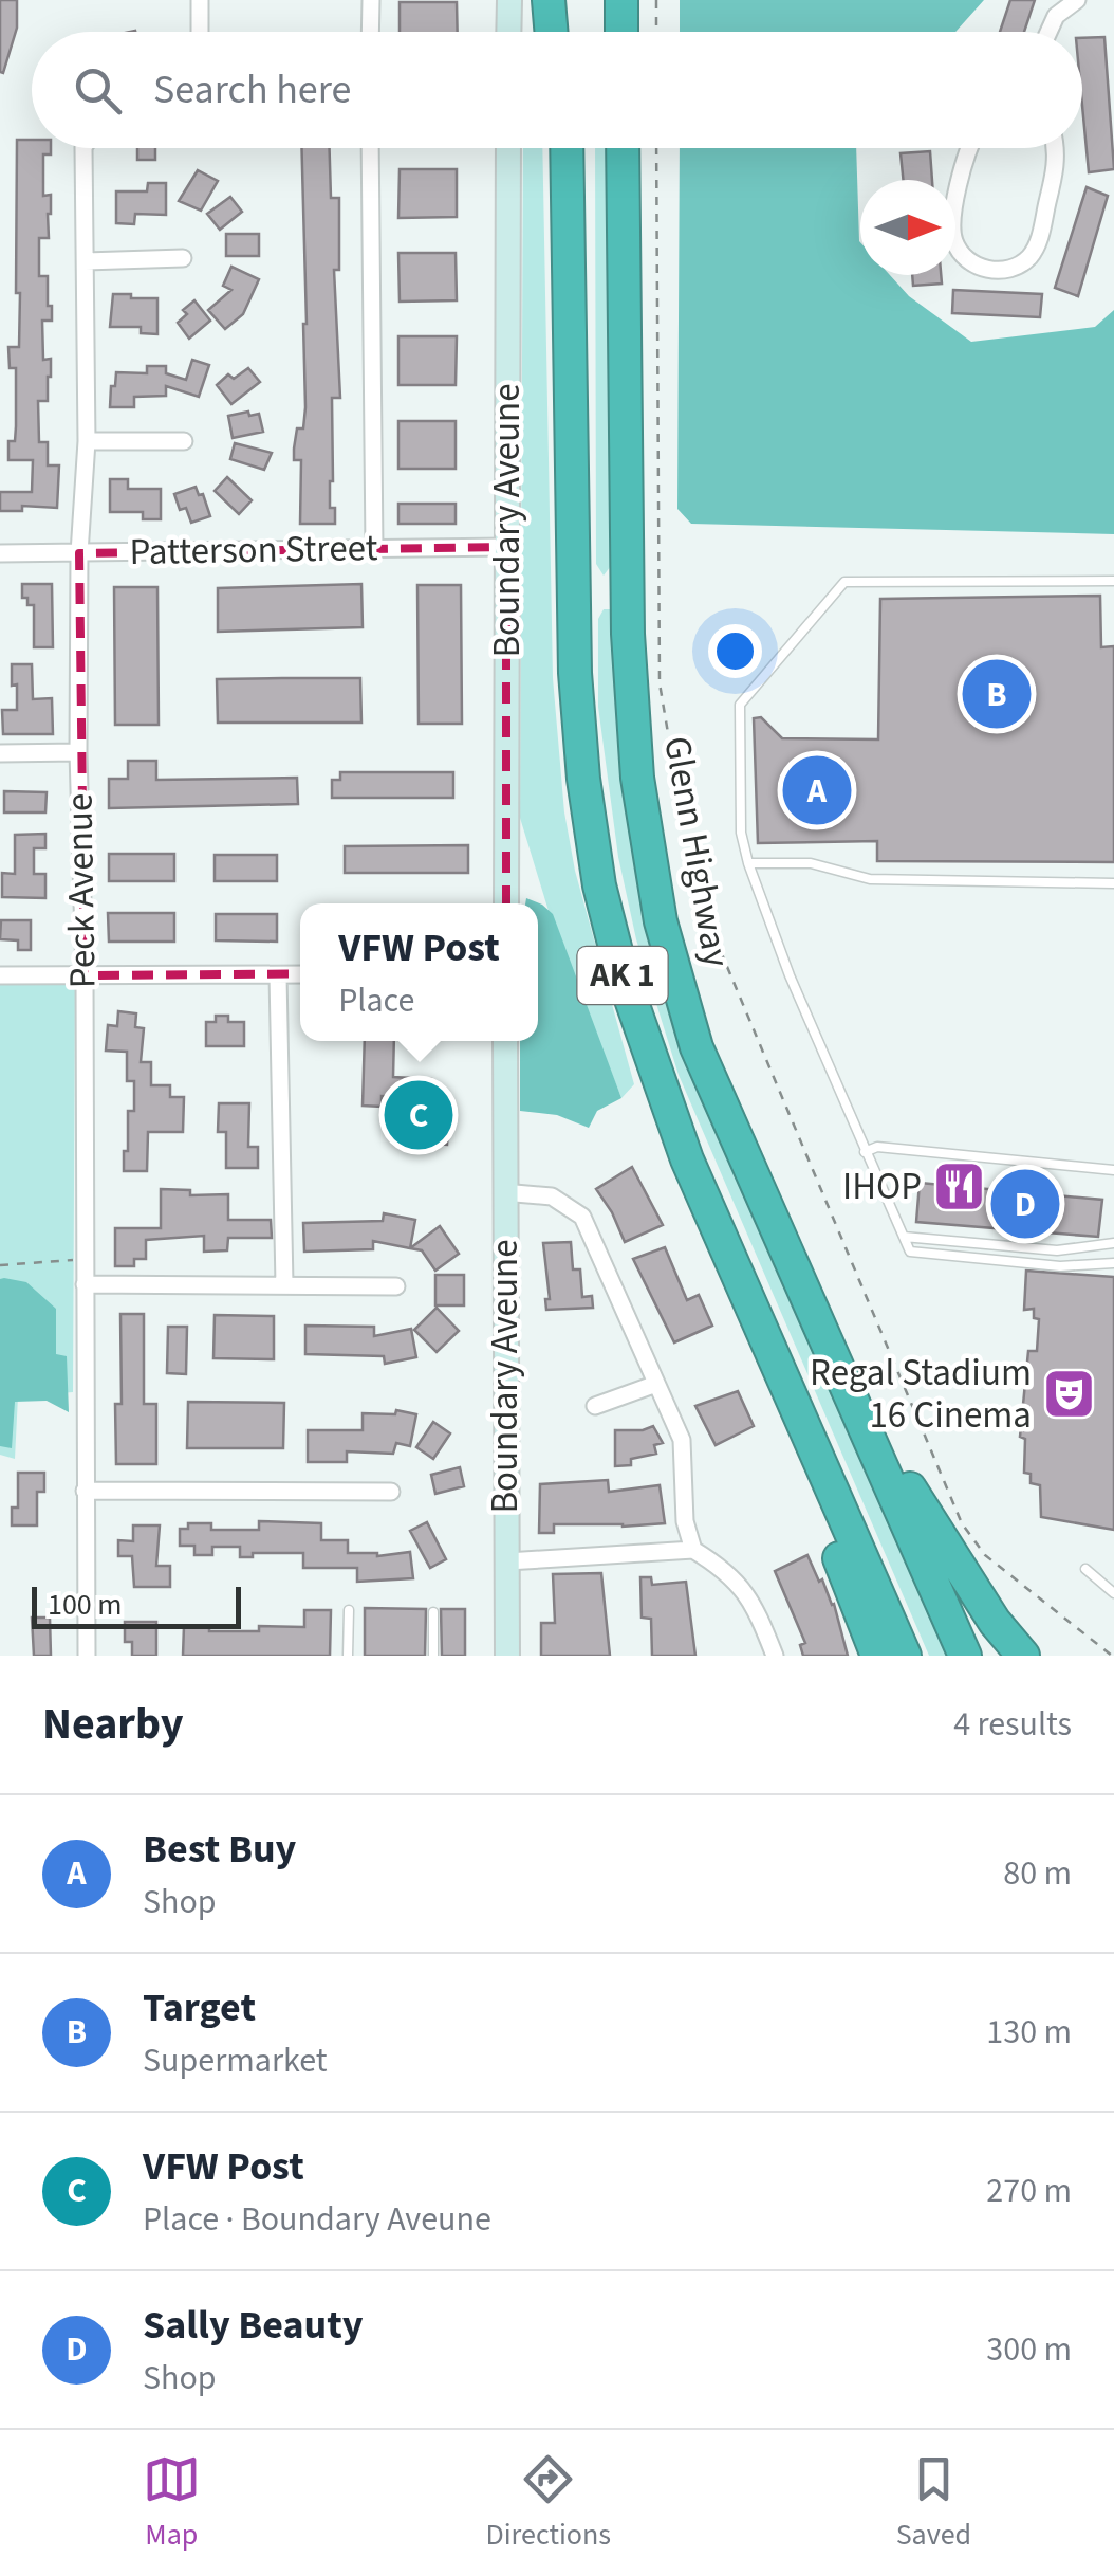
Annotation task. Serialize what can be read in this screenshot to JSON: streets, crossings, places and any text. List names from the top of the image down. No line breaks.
{"streets":{"highway":["Glenn Highway","AK 1"],"street":["Boundary Aveune","Patterson Street","Peck Avenue"]},"crossings":[["Boundary Aveune","Patterson Street"],["Patterson Street","Peck Avenue"]],"places":{"restaurant":["IHOP"],"theatre":["Regal Stadium 16 Cinema"]},"scale_bar":"100 m","north":"right","page":{"search":"Search here","pins":["B","A","C","D"],"popup":["VFW Post","Place"],"scale":"100 m","heading":["Nearby","4 results"],"list":[{"mark":"A","name":"Best Buy","note":"Shop","value":"80 m"},{"mark":"B","name":"Target","note":"Supermarket","value":"130 m"},{"mark":"C","name":"VFW Post","note":"Place · Boundary Aveune","value":"270 m"},{"mark":"D","name":"Sally Beauty","note":"Shop","value":"300 m"}],"nav":["Map","Directions","Saved"]}}
